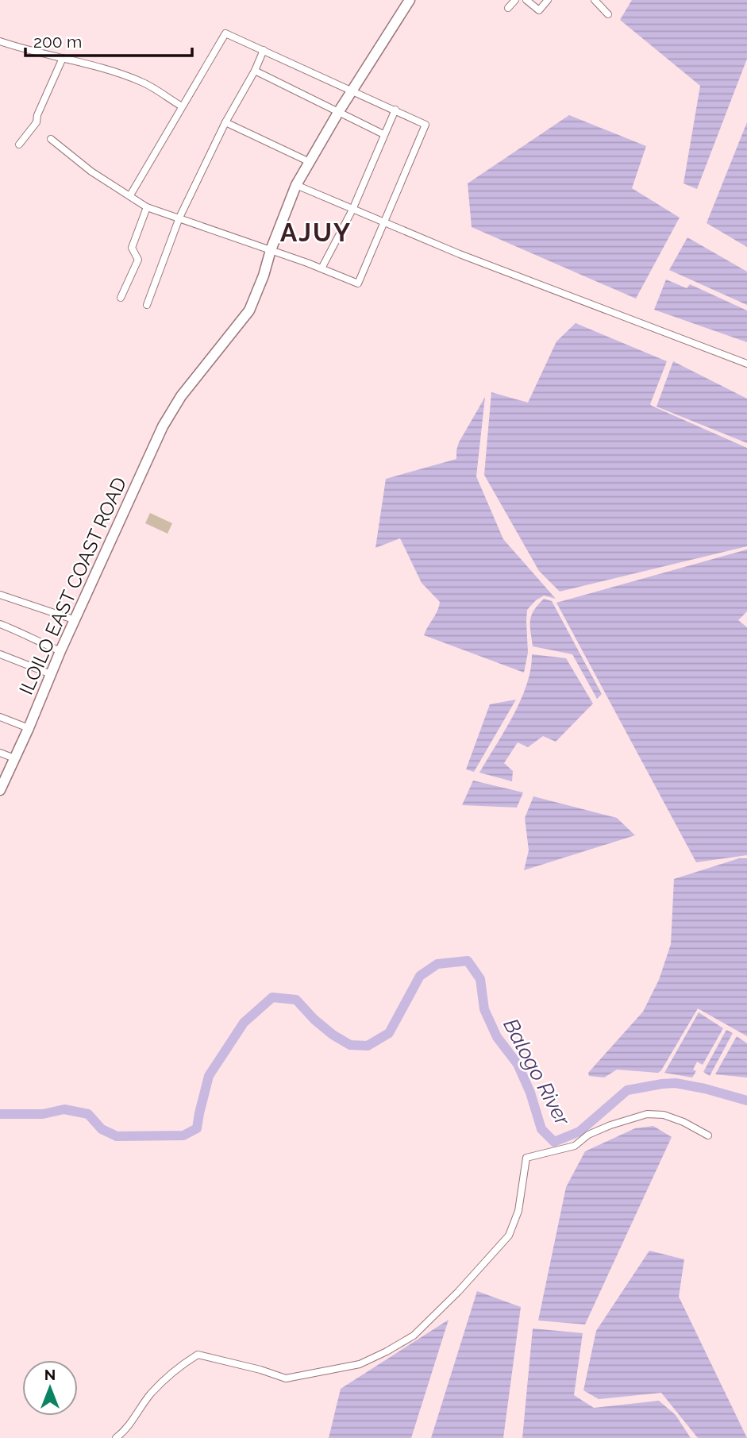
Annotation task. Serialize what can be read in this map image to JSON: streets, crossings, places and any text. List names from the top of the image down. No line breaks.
{"streets":{"main road":["ILOILO EAST COAST ROAD"]},"districts":["AJUY"],"water":["Balogo River"],"scale_bar":"200 m","north":"top"}
